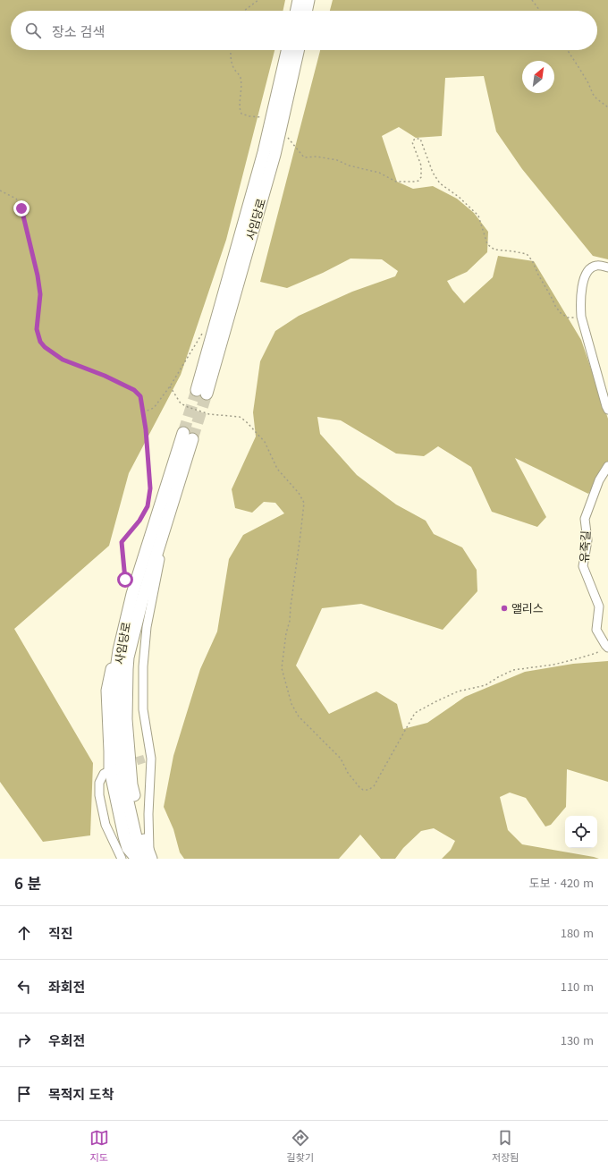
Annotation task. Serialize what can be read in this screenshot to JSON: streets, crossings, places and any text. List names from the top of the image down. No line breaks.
{"streets":{"highway":["사임당로"],"street":["유죽길"]},"places":["앨리스"],"north":"top right","page":{"search":"장소 검색","heading":["6 분","도보 · 420 m"],"list":[["직진","180 m"],["좌회전","110 m"],["우회전","130 m"],"목적지 도착"],"nav":["지도","길찾기","저장됨"]}}
